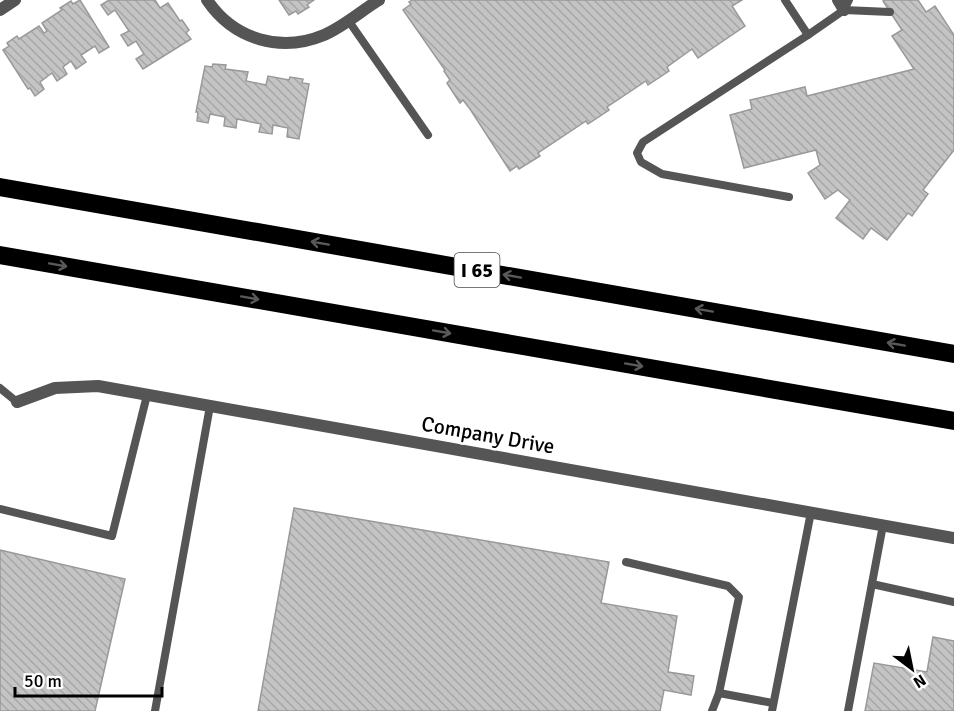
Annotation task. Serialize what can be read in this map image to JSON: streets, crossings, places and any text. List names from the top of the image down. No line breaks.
{"streets":{"highway":["I 65"],"street":["Company Drive"]},"scale_bar":"50 m","north":"bottom right"}
